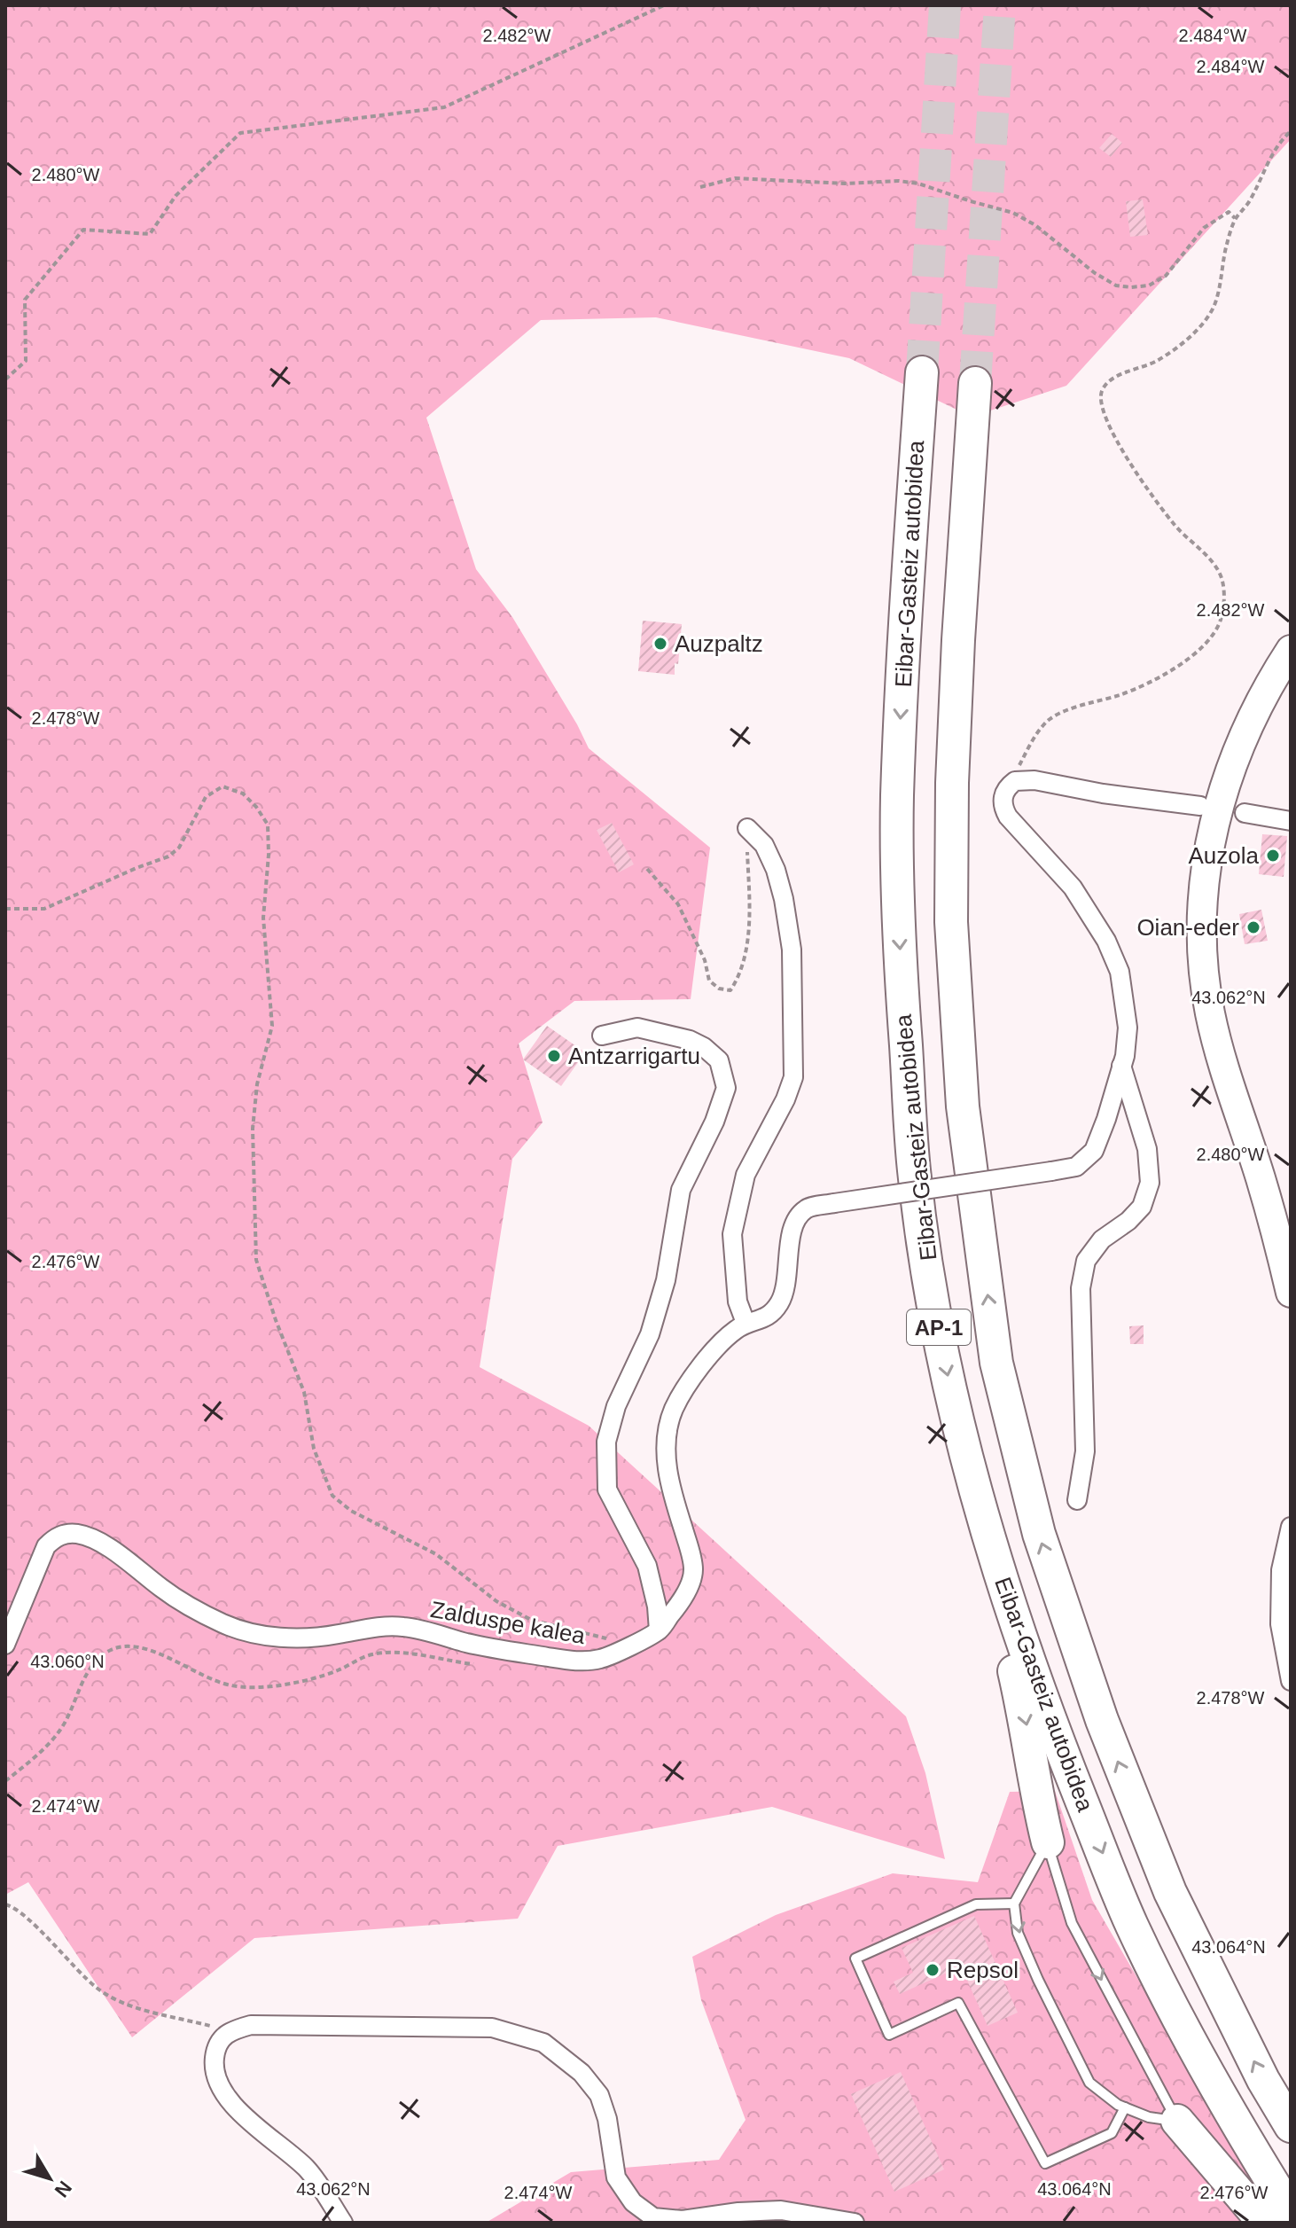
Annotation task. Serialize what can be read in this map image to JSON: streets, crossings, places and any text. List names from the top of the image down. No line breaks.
{"streets":{"highway":["Eibar-Gasteiz autobidea","AP-1"],"street":["Zalduspe kalea"]},"places":["Auzpaltz","Auzola","Oian-eder","Antzarrigartu","Repsol"],"north":"bottom right","coordinates":["2.484°W","2.482°W","2.480°W","2.478°W","43.062°N","2.476°W","43.060°N","2.474°W","43.064°N"]}
